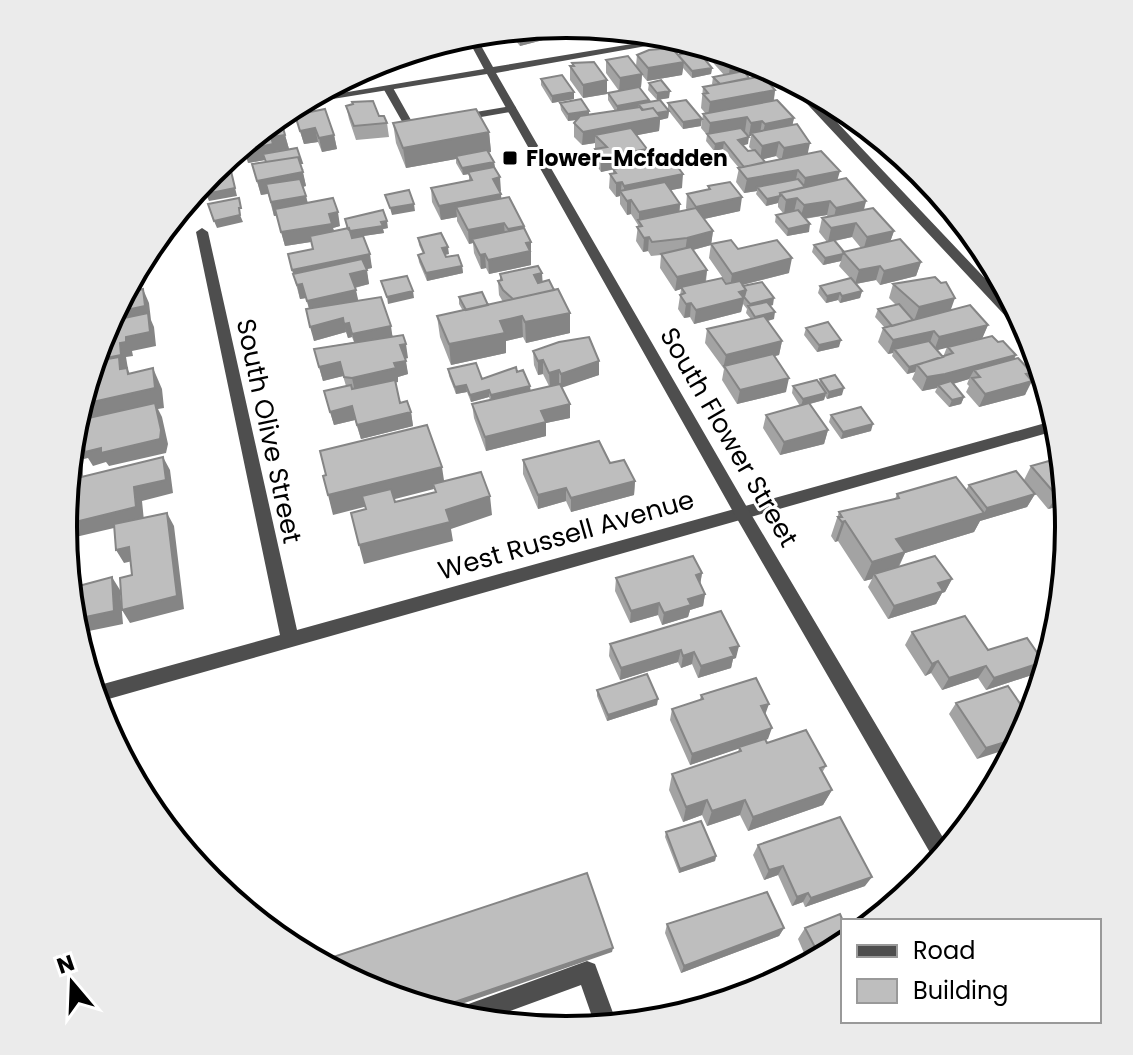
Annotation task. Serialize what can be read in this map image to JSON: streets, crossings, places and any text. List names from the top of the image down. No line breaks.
{"streets":{"street":["South Olive Street","South Flower Street","West Russell Avenue"]},"crossings":[["South Olive Street","West Russell Avenue"],["South Flower Street","West Russell Avenue"]],"places":{"transit":["Flower-Mcfadden"]},"legend":["Road","Building"],"north":"top"}
